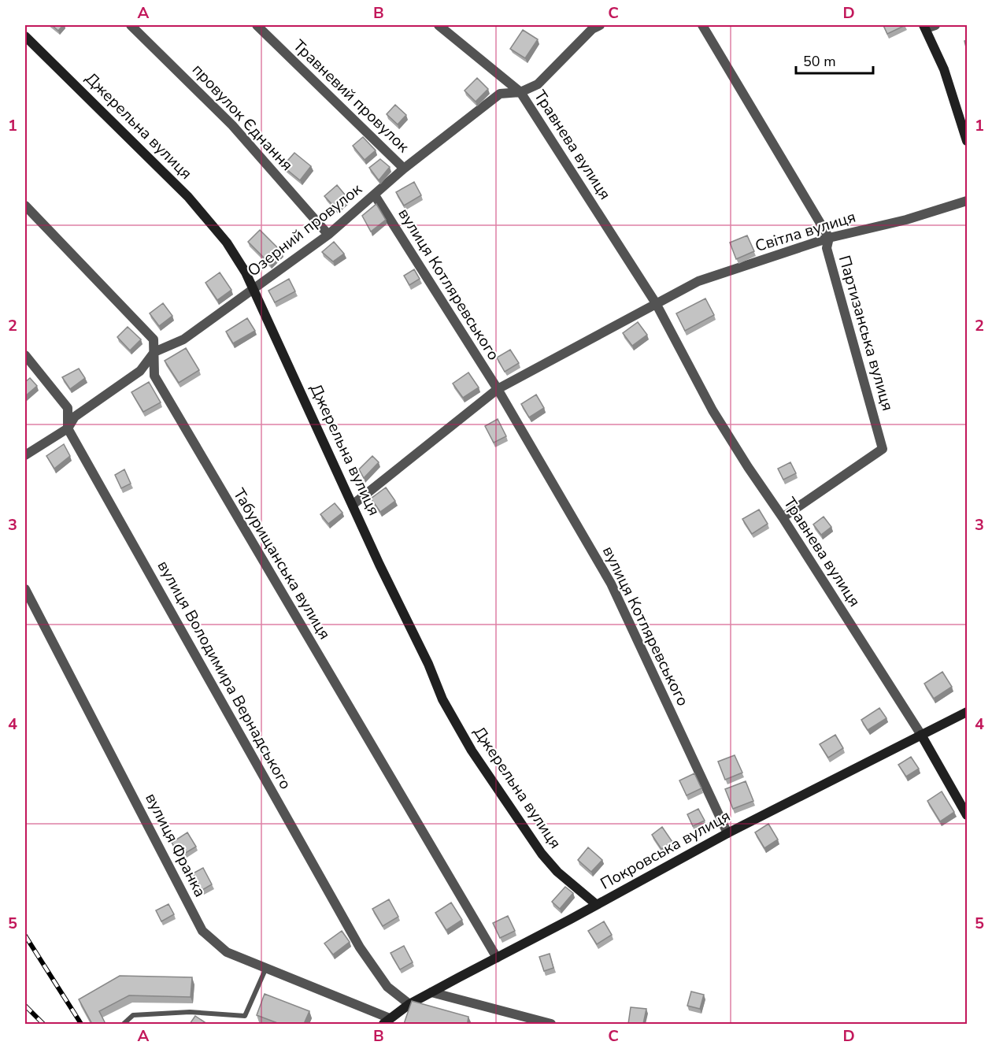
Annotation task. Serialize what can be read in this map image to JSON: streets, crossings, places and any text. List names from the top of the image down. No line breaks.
{"streets":{"street":["Травневий провулок","провулок Єднання","Джерельна вулиця","Травнева вулиця","Озерний провулок","Світла вулиця","вулиця Котляревського","Партизанська вулиця","Табурищанська вулиця","вулиця Володимира Вернадського","вулиця Франка","Покровська вулиця"]},"crossings":[["Травневий провулок","Озерний провулок"],["провулок Єднання","Озерний провулок"],["Джерельна вулиця","Озерний провулок"],["Джерельна вулиця","Покровська вулиця"],["Травнева вулиця","Озерний провулок"],["Травнева вулиця","Світла вулиця"],["Травнева вулиця","Партизанська вулиця"],["Травнева вулиця","Покровська вулиця"],["Озерний провулок","вулиця Котляревського"],["Озерний провулок","Табурищанська вулиця"],["Озерний провулок","вулиця Володимира Вернадського"],["Світла вулиця","Партизанська вулиця"],["вулиця Котляревського","Покровська вулиця"],["Табурищанська вулиця","Покровська вулиця"],["вулиця Володимира Вернадського","Покровська вулиця"],["вулиця Франка","Покровська вулиця"]],"scale_bar":"50 m","grid":{"columns":["A","B","C","D"],"rows":["1","2","3","4","5"]}}
